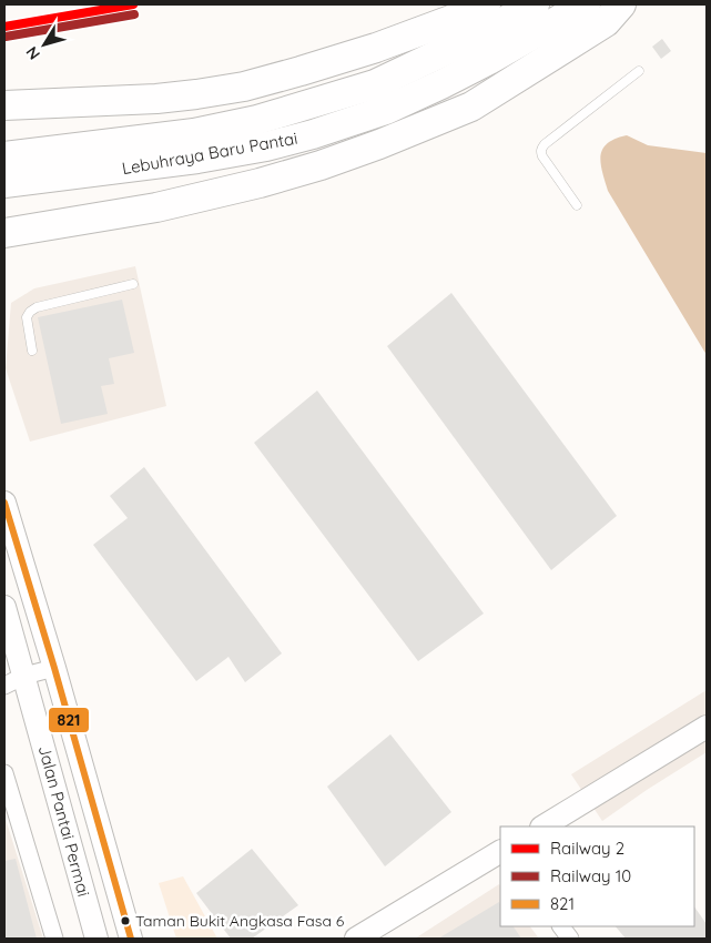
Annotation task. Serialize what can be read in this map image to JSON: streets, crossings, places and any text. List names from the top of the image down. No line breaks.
{"streets":{"highway":["Lebuhraya Baru Pantai"],"main road":["Jalan Pantai Permai"]},"places":["Taman Bukit Angkasa Fasa 6"],"lines":["rail line 2","rail line 10","transit line 821"],"legend":["Railway 2","Railway 10","821"],"north":"bottom left"}
